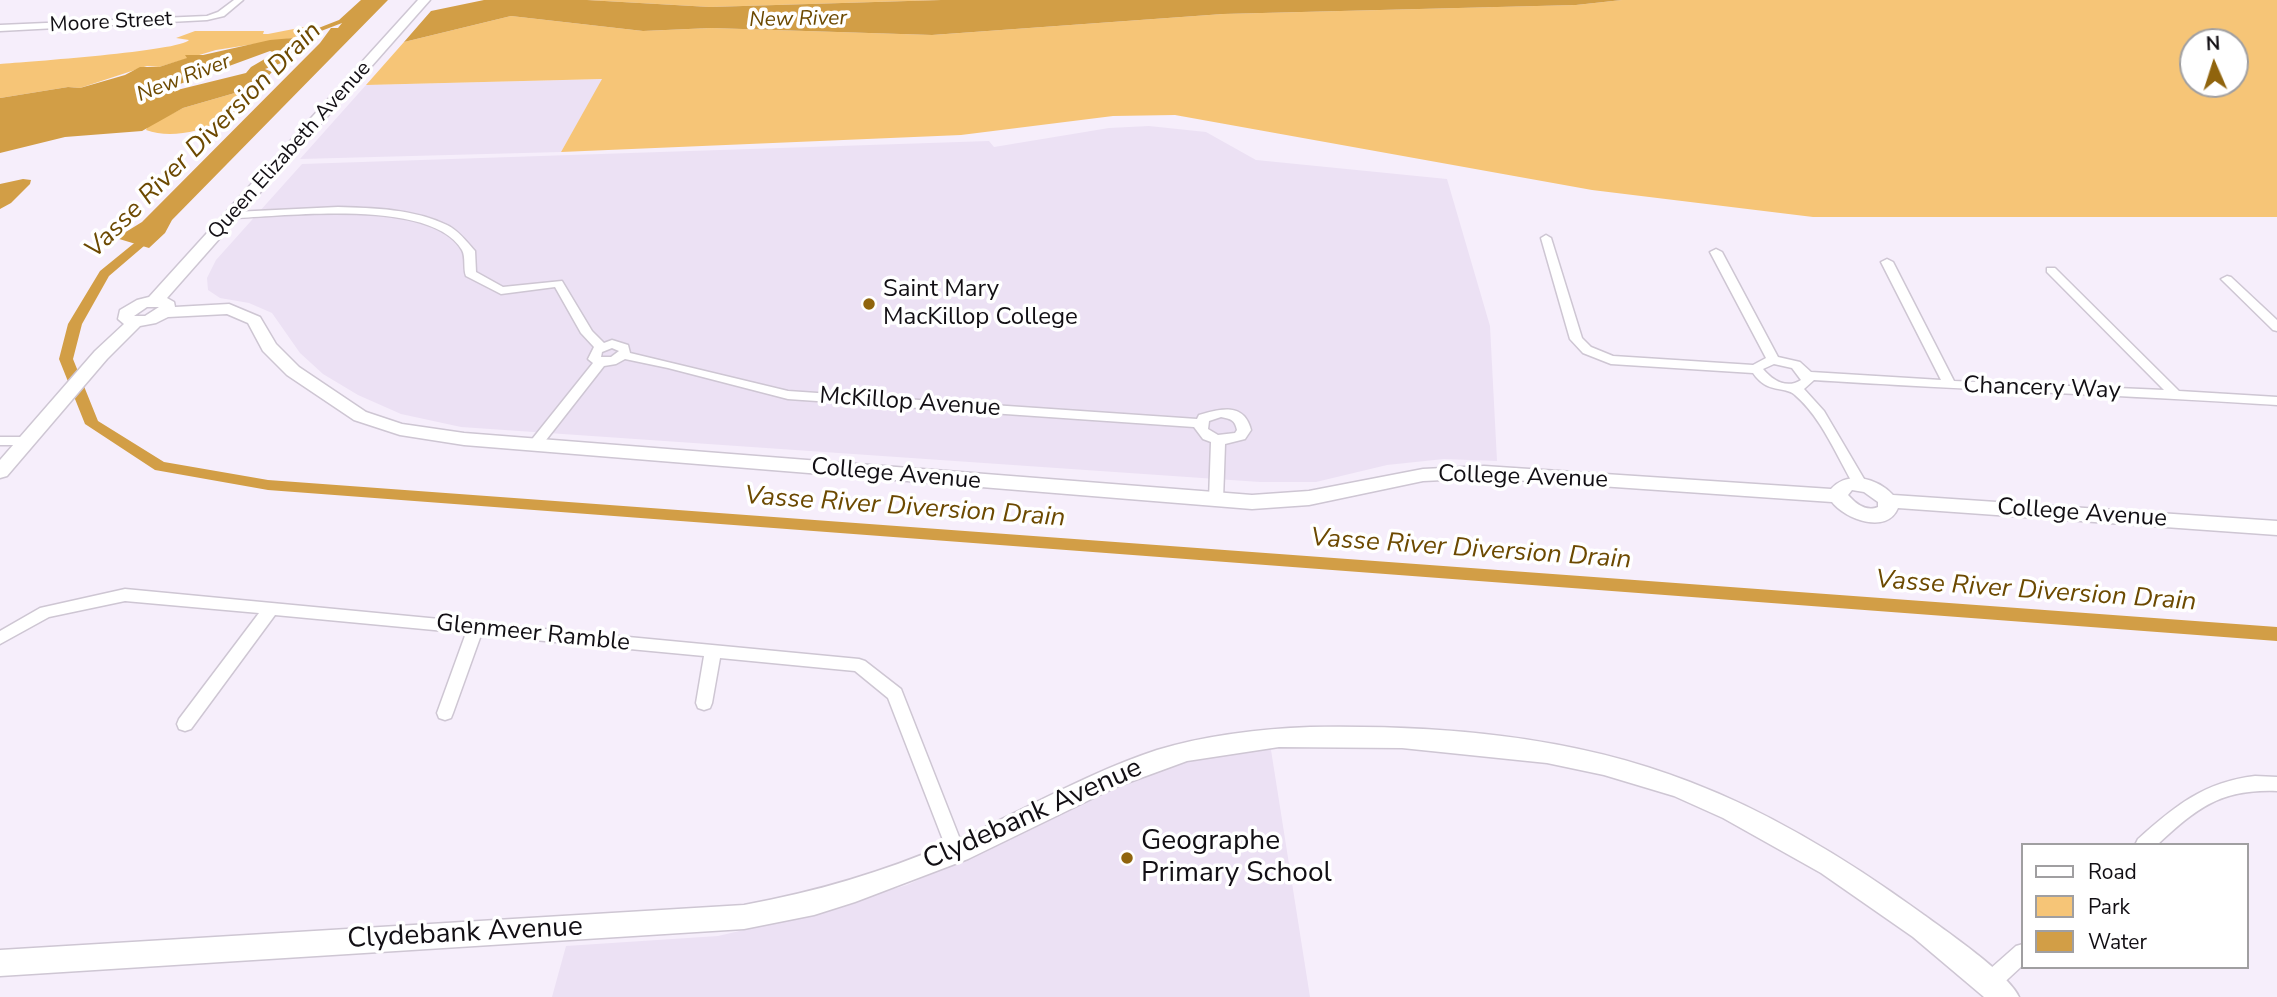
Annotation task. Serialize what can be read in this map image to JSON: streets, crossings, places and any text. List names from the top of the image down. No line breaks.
{"streets":{"street":["Moore Street","Queen Elizabeth Avenue","Chancery Way","McKillop Avenue","College Avenue","Glenmeer Ramble","Clydebank Avenue"]},"crossings":[["Queen Elizabeth Avenue","College Avenue"],["Glenmeer Ramble","Clydebank Avenue"]],"water":["New River","Vasse River Diversion Drain"],"places":["Saint Mary MacKillop College","Geographe Primary School"],"legend":["Road","Park","Water"],"north":"top"}
